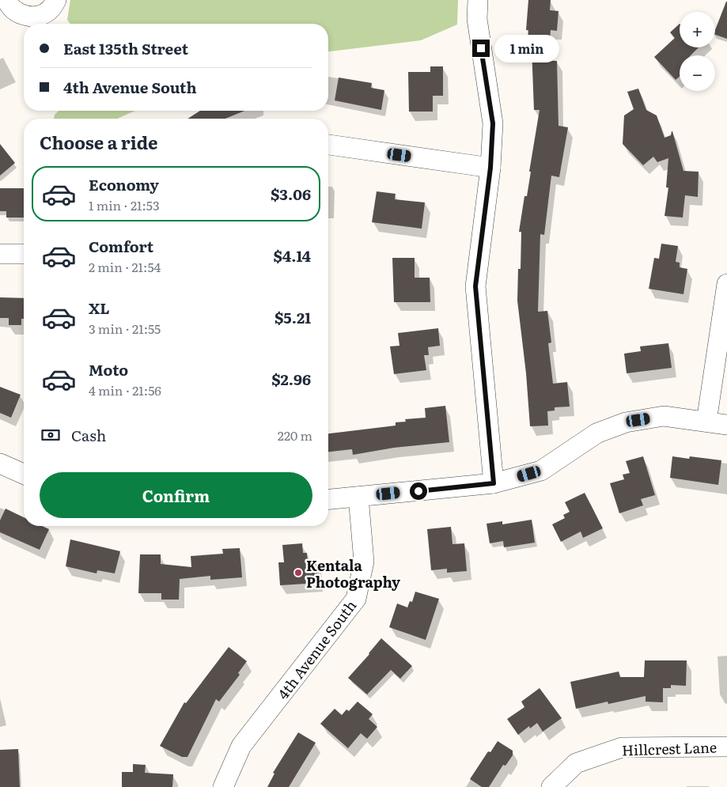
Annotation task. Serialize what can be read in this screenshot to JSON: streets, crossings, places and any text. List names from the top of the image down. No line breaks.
{"streets":{"street":["4th Avenue South","Hillcrest Lane"]},"places":["Kentala Photography"],"page":{"map_buttons":["+","−"],"banner":["East 135th Street","4th Avenue South"],"bubble":"1 min","heading":"Choose a ride","list":[{"name":"Economy","note":"1 min · 21:53","value":"$3.06"},{"name":"Comfort","note":"2 min · 21:54","value":"$4.14"},{"name":"XL","note":"3 min · 21:55","value":"$5.21"},{"name":"Moto","note":"4 min · 21:56","value":"$2.96"}],"pay":["Cash","220 m"],"buttons":"Confirm"}}
